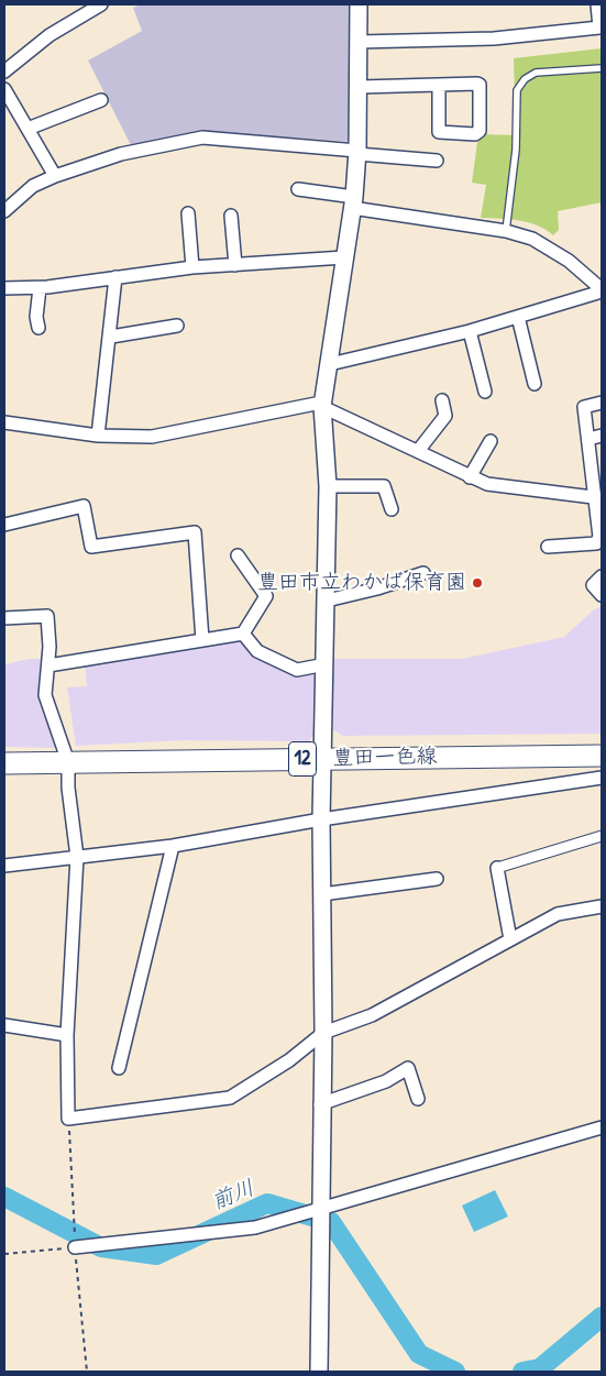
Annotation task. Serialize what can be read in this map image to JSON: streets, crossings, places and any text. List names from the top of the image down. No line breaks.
{"streets":{"main road":["豊田一色線","12"]},"water":["前川"],"places":["豊田市立わかば保育園"]}
